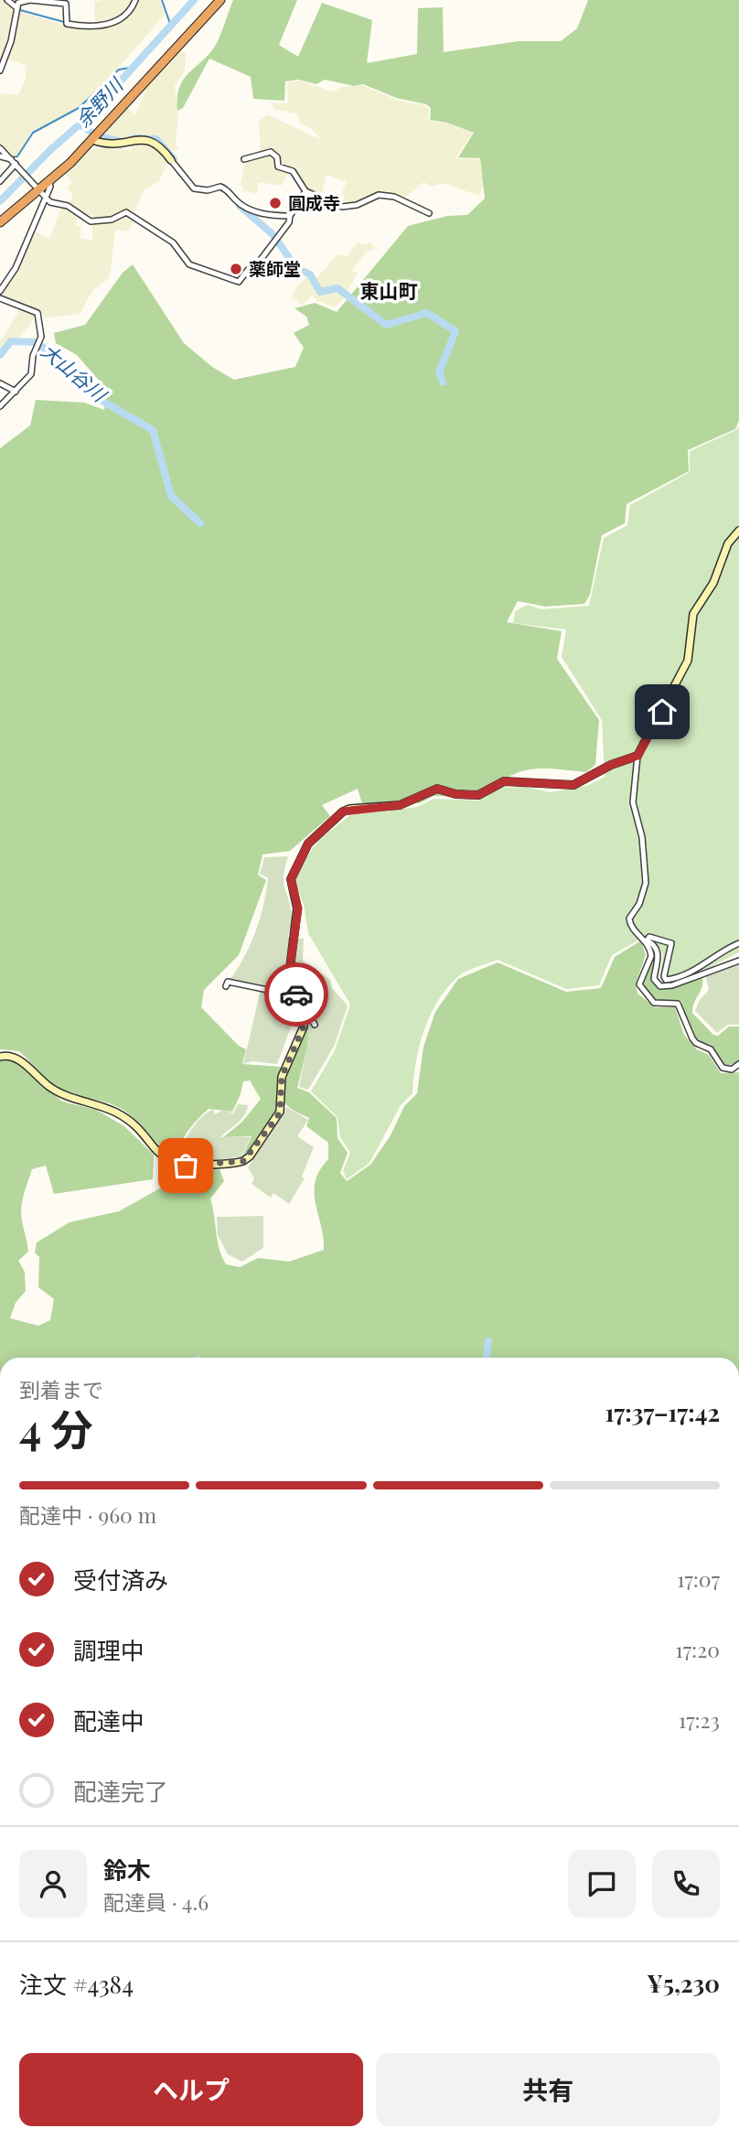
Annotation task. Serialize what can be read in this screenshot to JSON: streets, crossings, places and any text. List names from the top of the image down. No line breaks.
{"districts":["東山町"],"water":["余野川","大山谷川"],"places":["圓成寺","薬師堂"],"page":{"heading":["4 分","到着まで","17:37–17:42"],"panel":["鈴木","配達員 · 4.6","注文 #4384","¥5,230"],"bar":"配達中 · 960 m","list":[["受付済み","17:07"],["調理中","17:20"],["配達中","17:23"],"配達完了"],"buttons":["ヘルプ","共有"]}}
